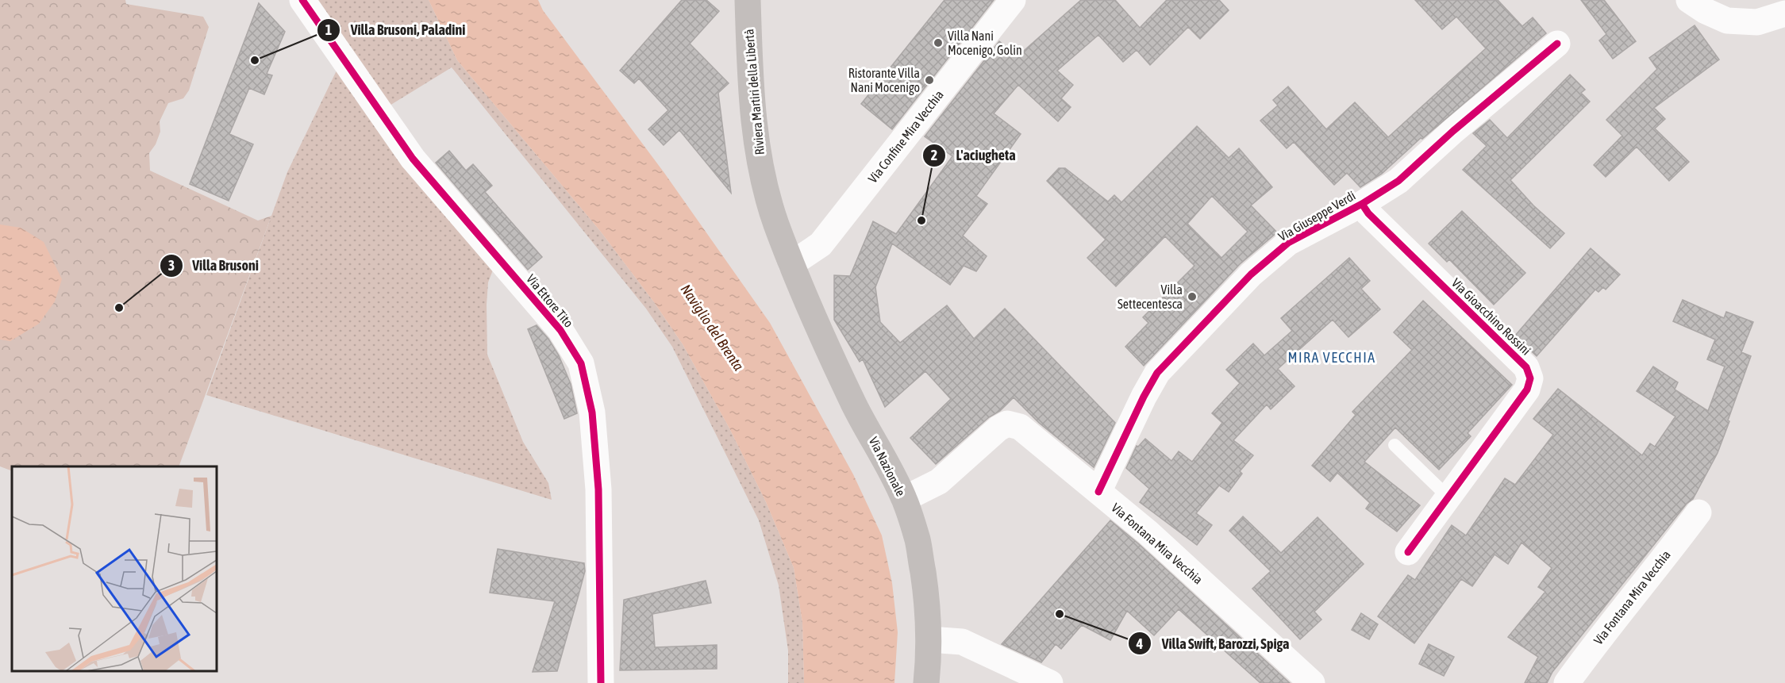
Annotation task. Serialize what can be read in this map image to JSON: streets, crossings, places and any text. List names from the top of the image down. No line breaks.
{"streets":{"main road":["Riviera Martiri della Libertà","Via Nazionale"],"street":["Via Confine Mira Vecchia","Via Giuseppe Verdi","Via Ettore Tito","Via Gioacchino Rossini","Via Fontana Mira Vecchia"]},"crossings":[["Riviera Martiri della Libertà","Via Confine Mira Vecchia"],["Riviera Martiri della Libertà","Via Nazionale"],["Via Confine Mira Vecchia","Via Nazionale"],["Via Giuseppe Verdi","Via Gioacchino Rossini"],["Via Giuseppe Verdi","Via Fontana Mira Vecchia"],["Via Nazionale","Via Fontana Mira Vecchia"]],"districts":["MIRA VECCHIA"],"water":["Naviglio del Brenta"],"places":["Villa Nani Mocenigo, Golin","Villa Brusoni, Paladini","Ristorante Villa Nani Mocenigo","L'aciugheta","Villa Settecentesca","Villa Brusoni","Villa Swift, Barozzi, Spiga"]}
